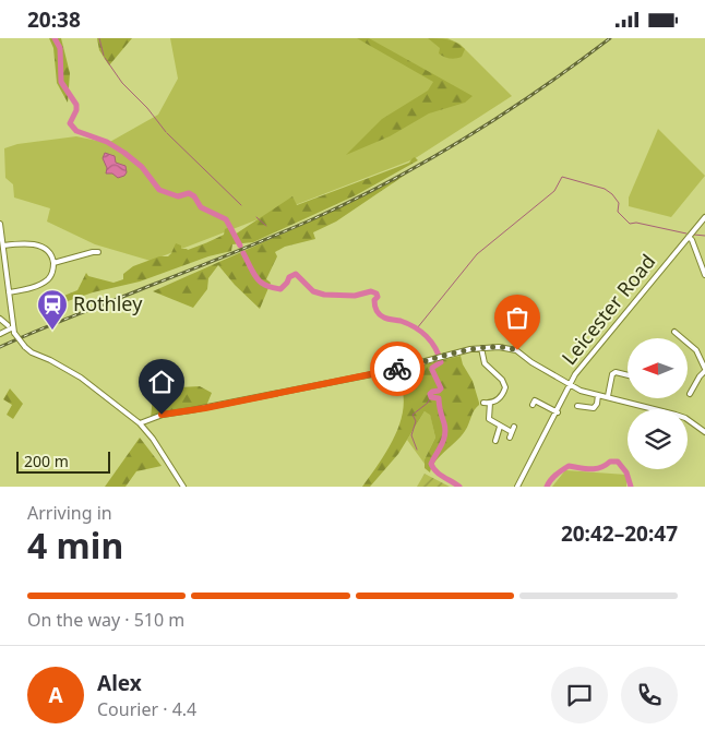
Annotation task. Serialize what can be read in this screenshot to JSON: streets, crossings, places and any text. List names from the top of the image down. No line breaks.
{"streets":{"street":["Leicester Road"]},"places":{"station":["Rothley"]},"scale_bar":"200 m","north":"left","page":{"status":"20:38","scale":"200 m","heading":["4 min","Arriving in","20:42–20:47"],"panel":["Alex","Courier · 4.4"],"bar":"On the way · 510 m","round":"A"}}
